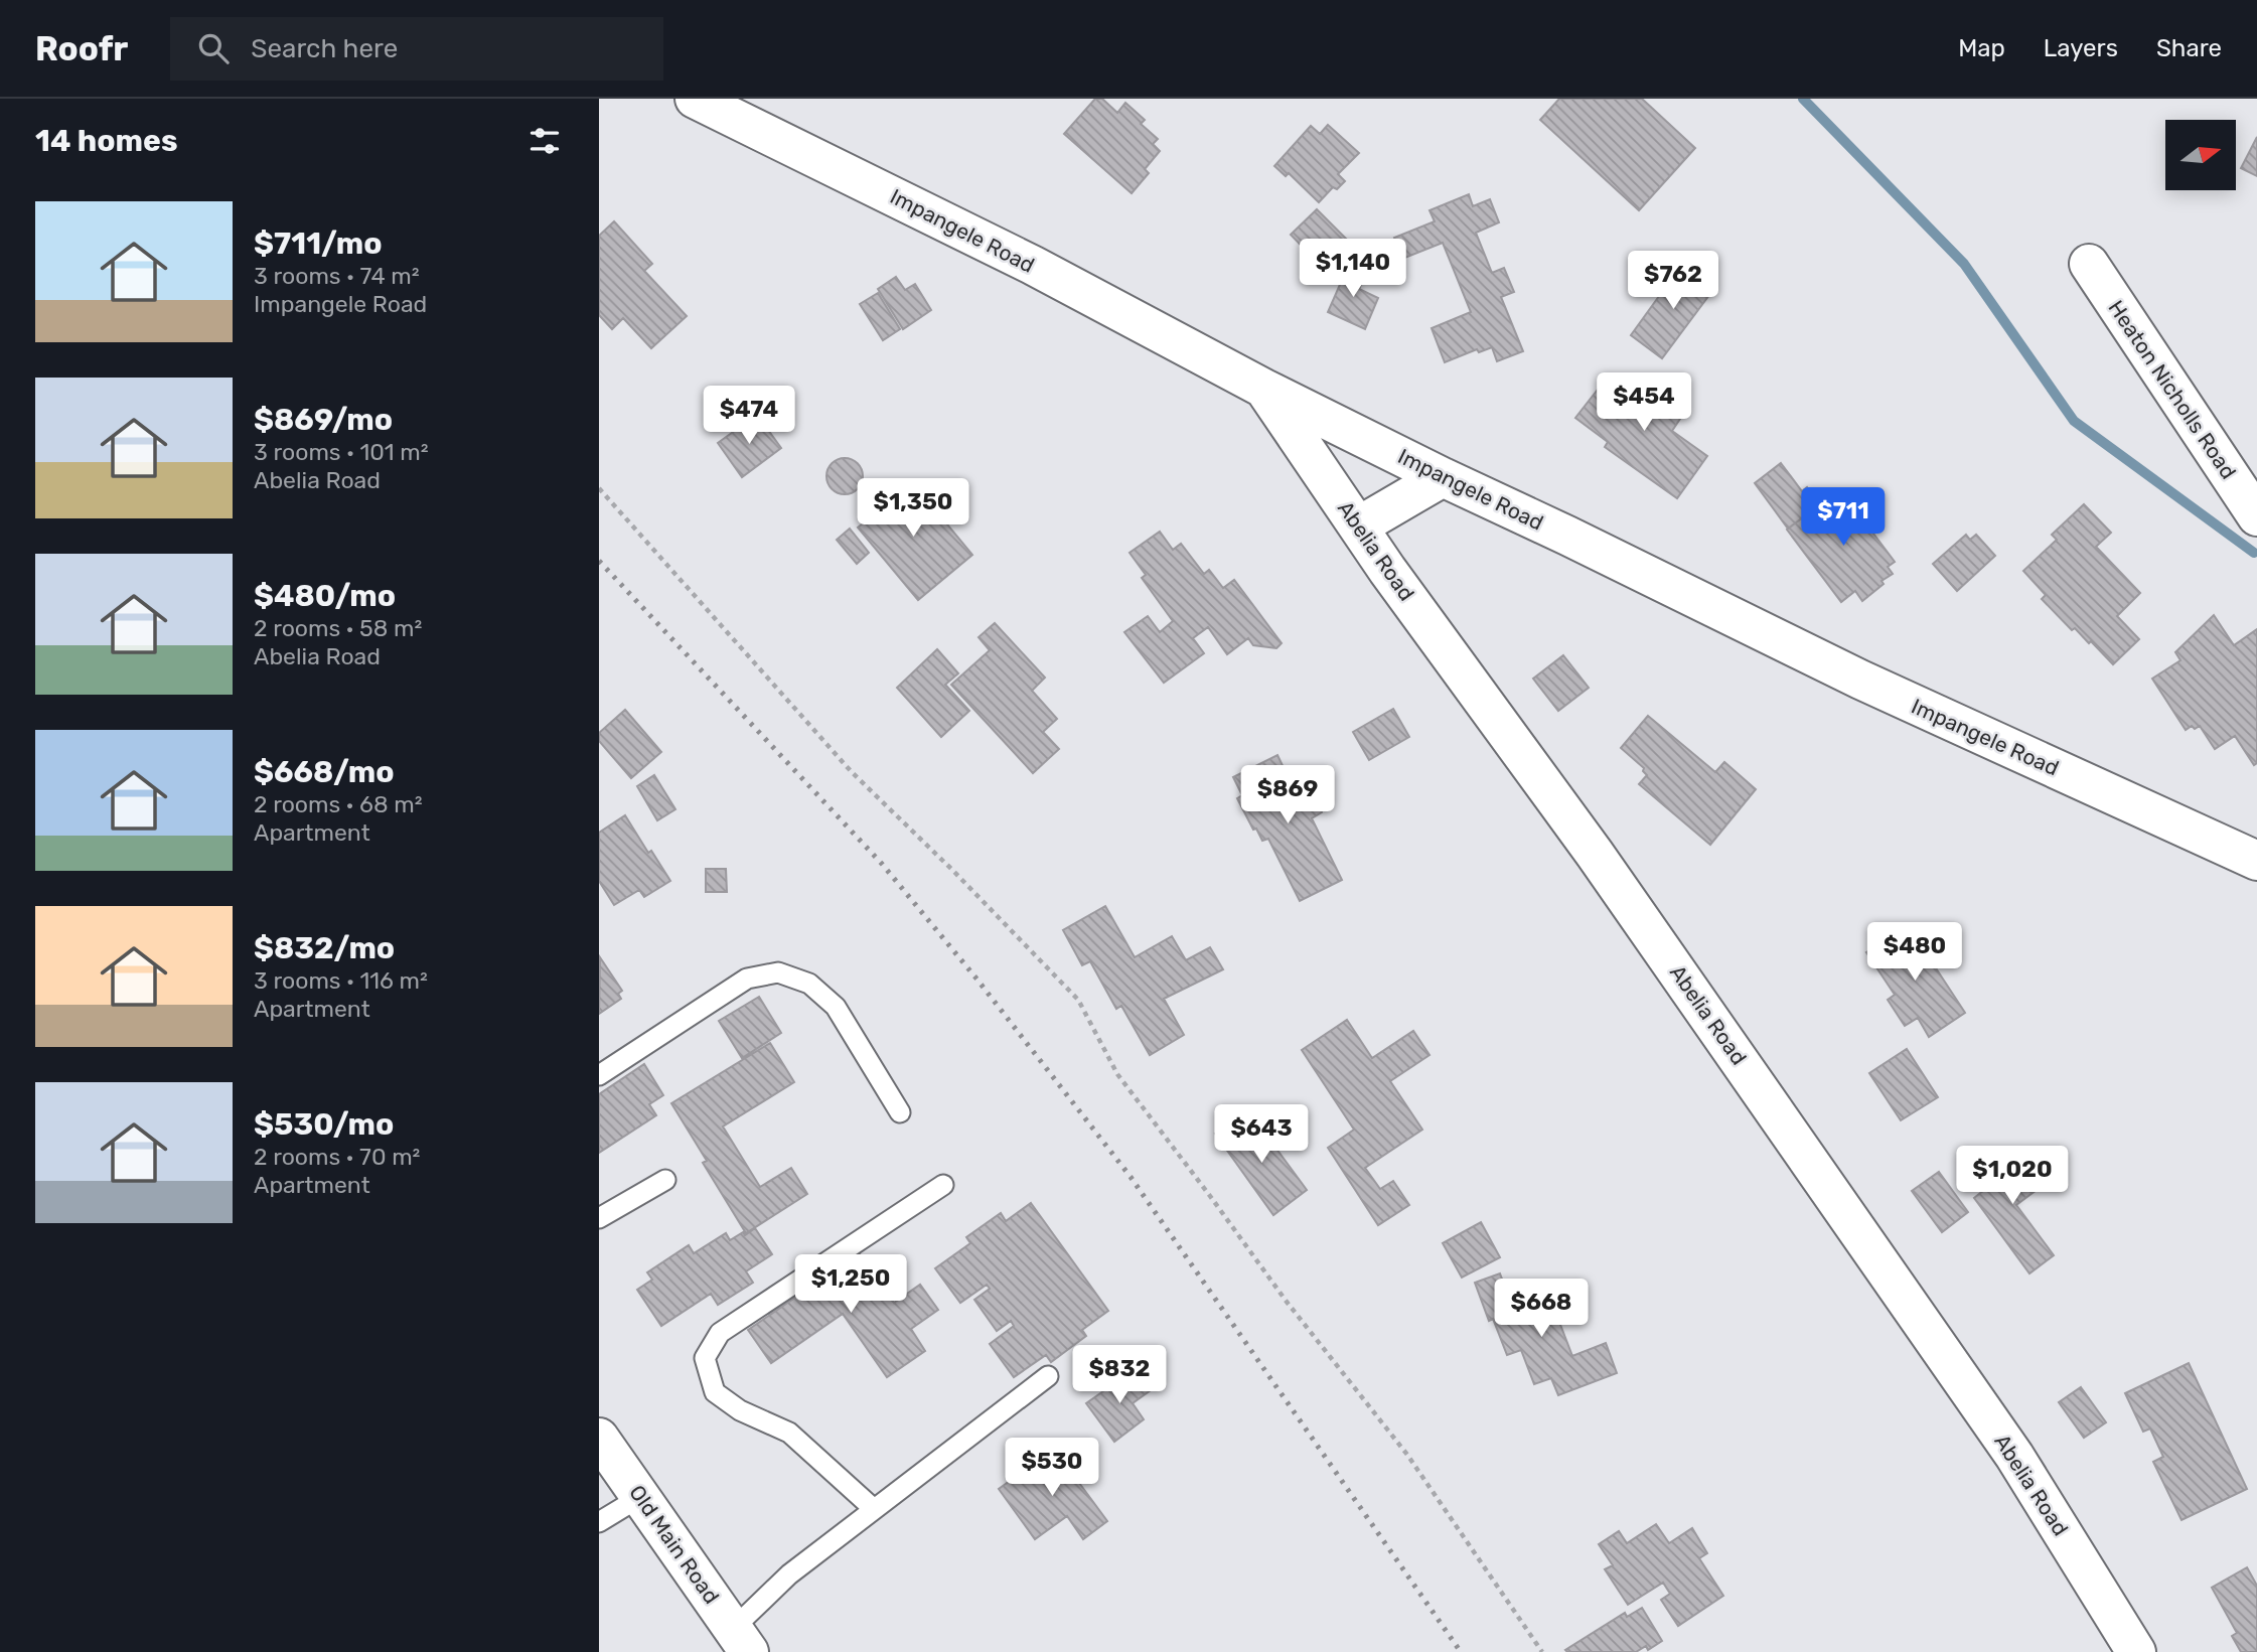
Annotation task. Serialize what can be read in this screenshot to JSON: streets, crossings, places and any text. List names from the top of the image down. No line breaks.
{"streets":{"street":["Impangele Road","Heaton Nicholls Road","Abelia Road","Old Main Road"]},"crossings":[["Impangele Road","Abelia Road"]],"north":"right","page":{"header":"Roofr","search":"Search here","nav":["Map","Layers","Share"],"heading":"14 homes","list":[{"name":"$711/mo","note":"3 rooms · 74 m² · Impangele Road"},{"name":"$869/mo","note":"3 rooms · 101 m² · Abelia Road"},{"name":"$480/mo","note":"2 rooms · 58 m² · Abelia Road"},{"name":"$668/mo","note":"2 rooms · 68 m² · Apartment"},{"name":"$832/mo","note":"3 rooms · 116 m² · Apartment"},{"name":"$530/mo","note":"2 rooms · 70 m² · Apartment"}],"price":["$1,140","$762","$454","$474","$1,350","$711","$869","$480","$643","$1,020","$1,250","$668","$832","$530"]}}
